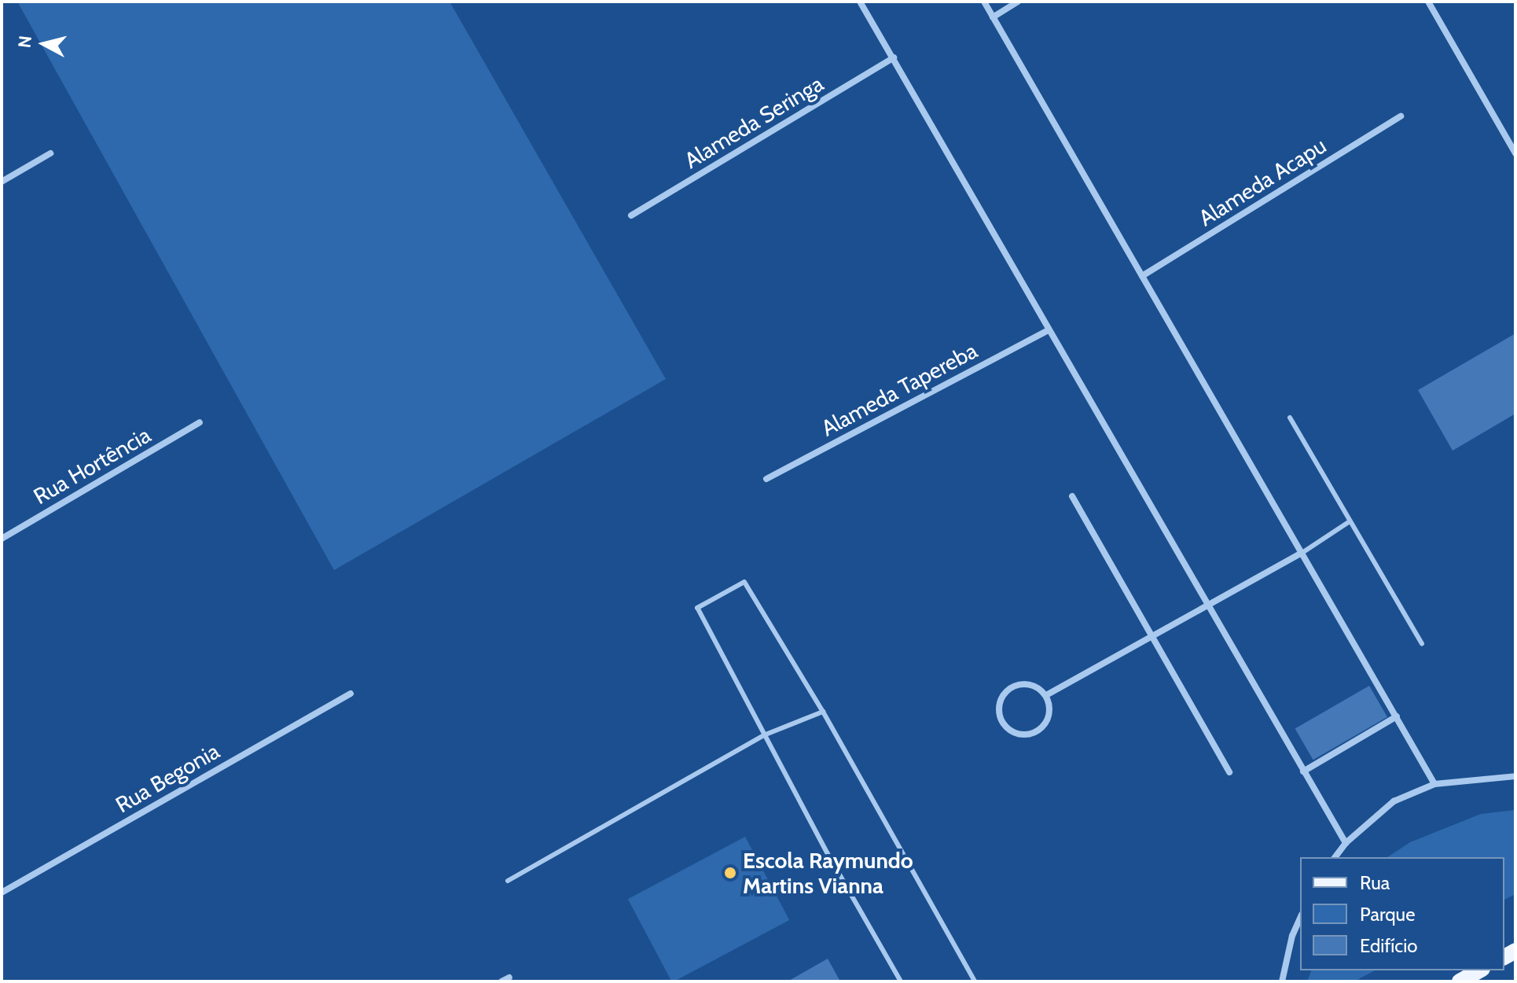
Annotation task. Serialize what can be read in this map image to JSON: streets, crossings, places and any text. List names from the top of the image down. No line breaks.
{"streets":{"street":["Alameda Seringa","Alameda Acapu","Alameda Tapereba","Rua Hortência","Rua Begonia"]},"places":["Escola Raymundo Martins Vianna"],"legend":["Rua","Parque","Edifício"],"north":"left"}
